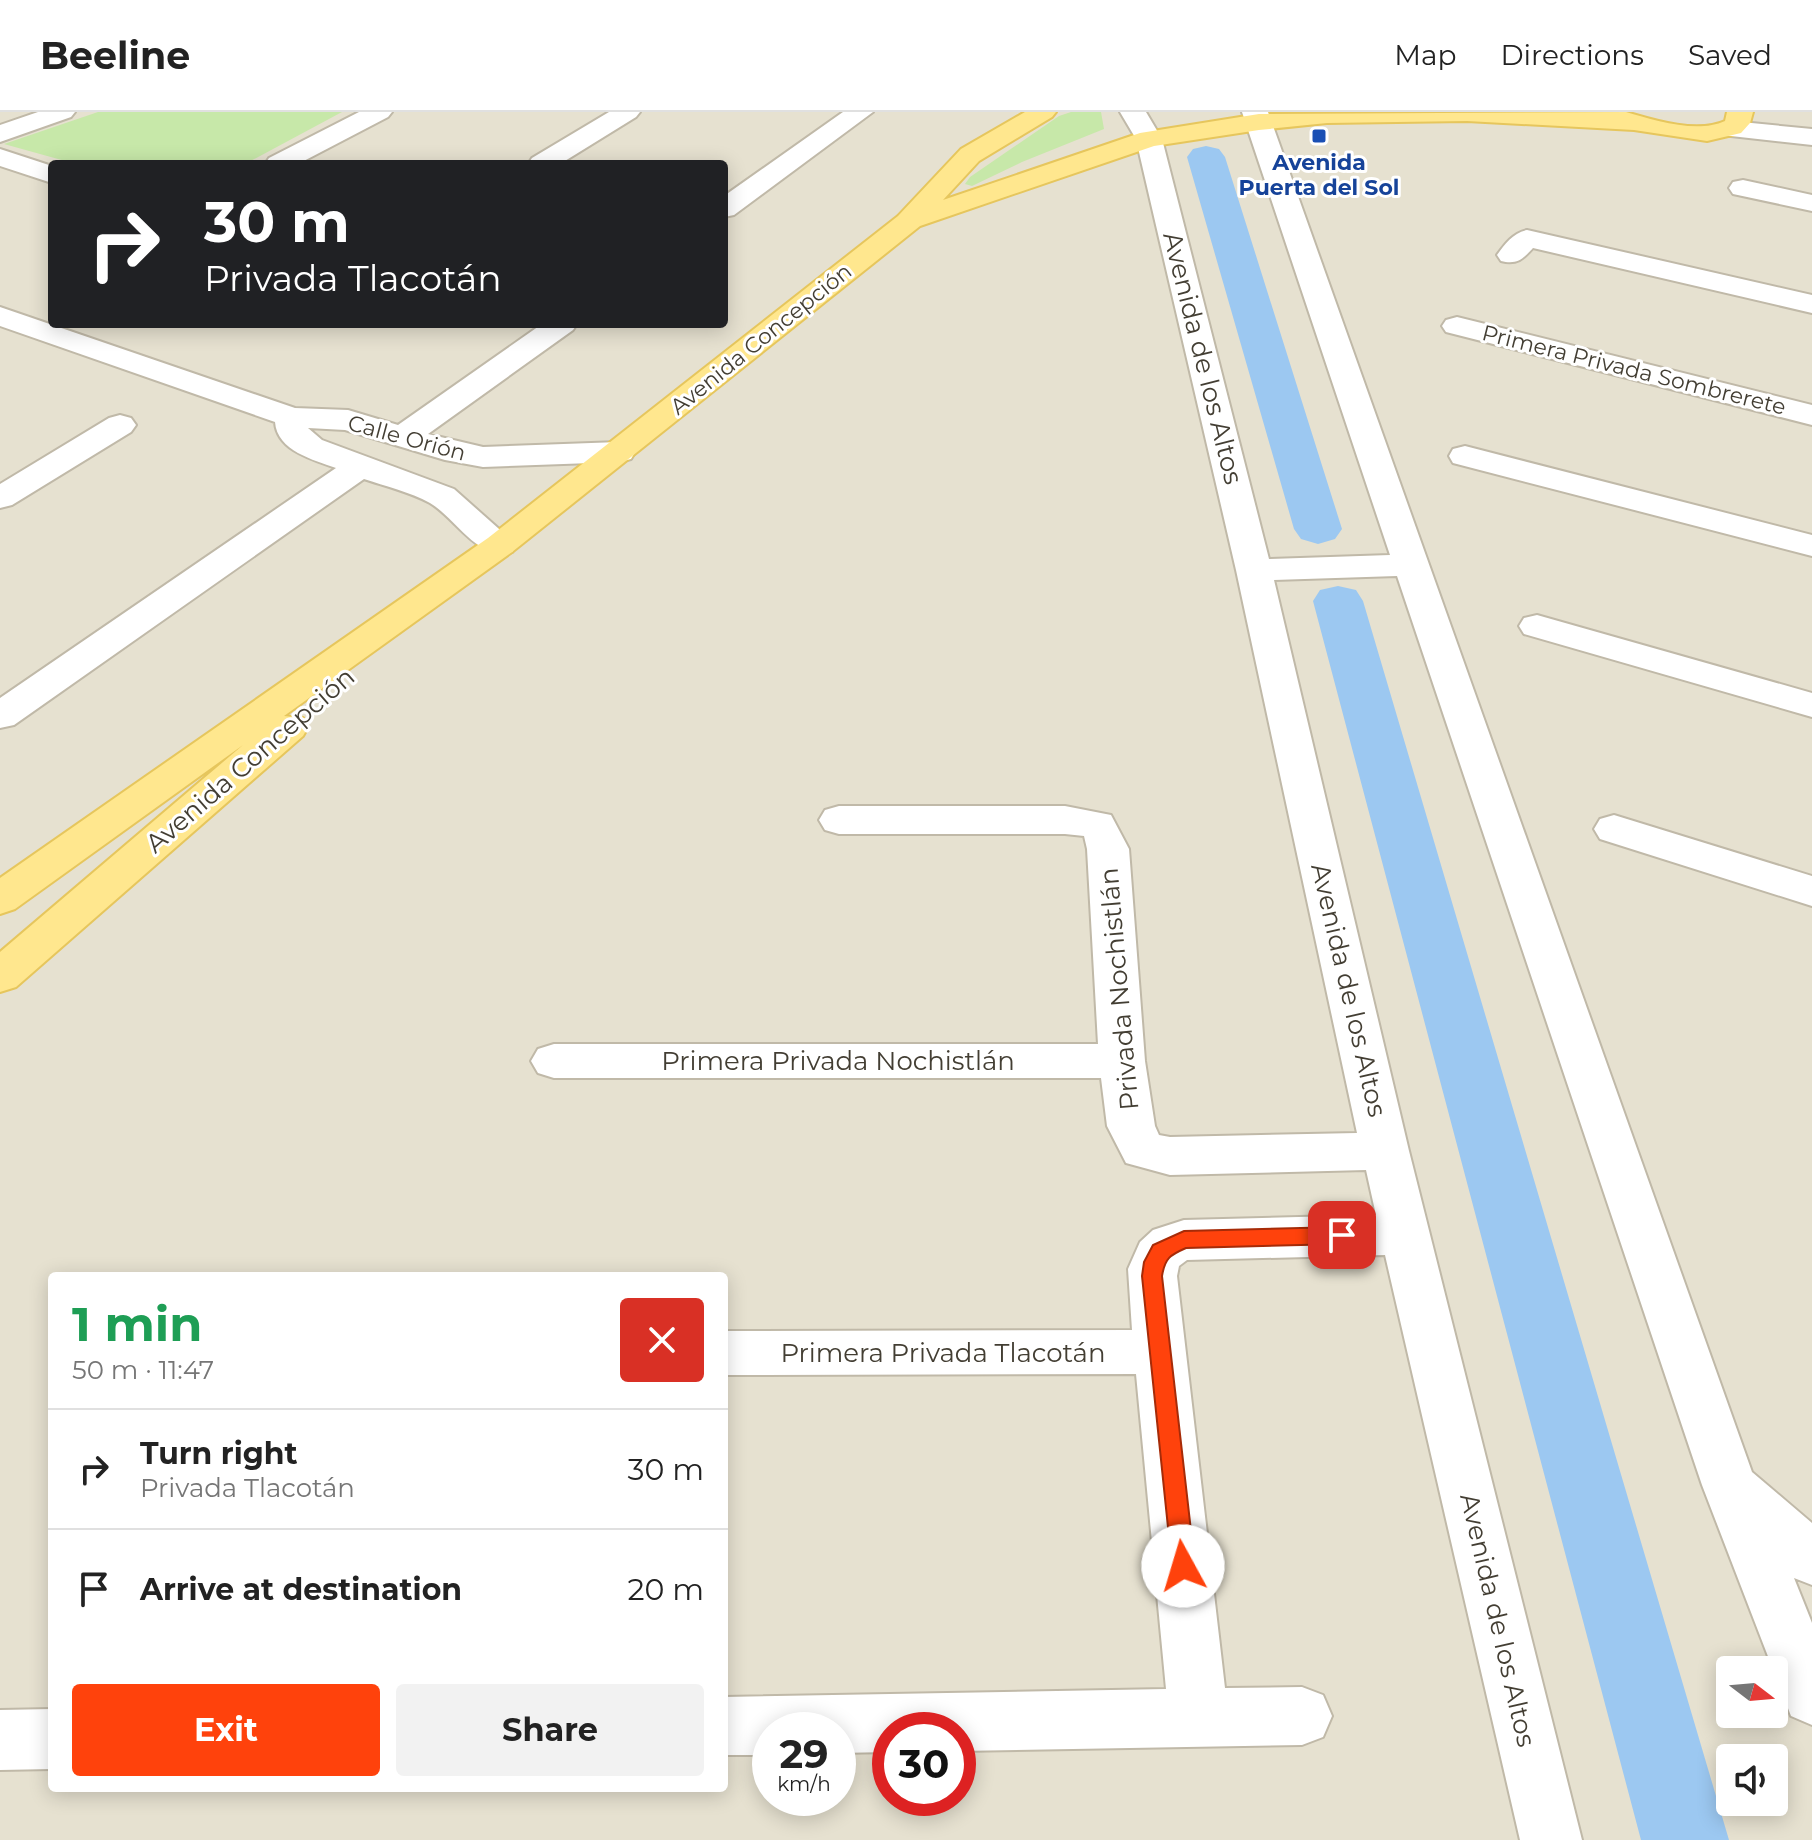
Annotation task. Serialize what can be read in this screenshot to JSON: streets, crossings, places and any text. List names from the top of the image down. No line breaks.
{"streets":{"main road":["Avenida Concepción"],"street":["Avenida de los Altos","Primera Privada Sombrerete","Calle Orión","Privada Nochistlán","Primera Privada Nochistlán","Primera Privada Tlacotán"]},"crossings":[["Avenida Concepción","Avenida de los Altos"],["Avenida Concepción","Calle Orión"],["Avenida de los Altos","Privada Nochistlán"],["Privada Nochistlán","Primera Privada Nochistlán"]],"places":{"transit":["Avenida Puerta del Sol"]},"north":"right","page":{"header":"Beeline","nav":["Map","Directions","Saved"],"turn":["30 m","Privada Tlacotán"],"heading":["1 min","50 m · 11:47"],"list":[{"name":"Turn right","note":"Privada Tlacotán","value":"30 m"},{"name":"Arrive at destination","value":"20 m"}],"buttons":["Exit","Share"],"speed":"29 km/h","limit":"30"}}
